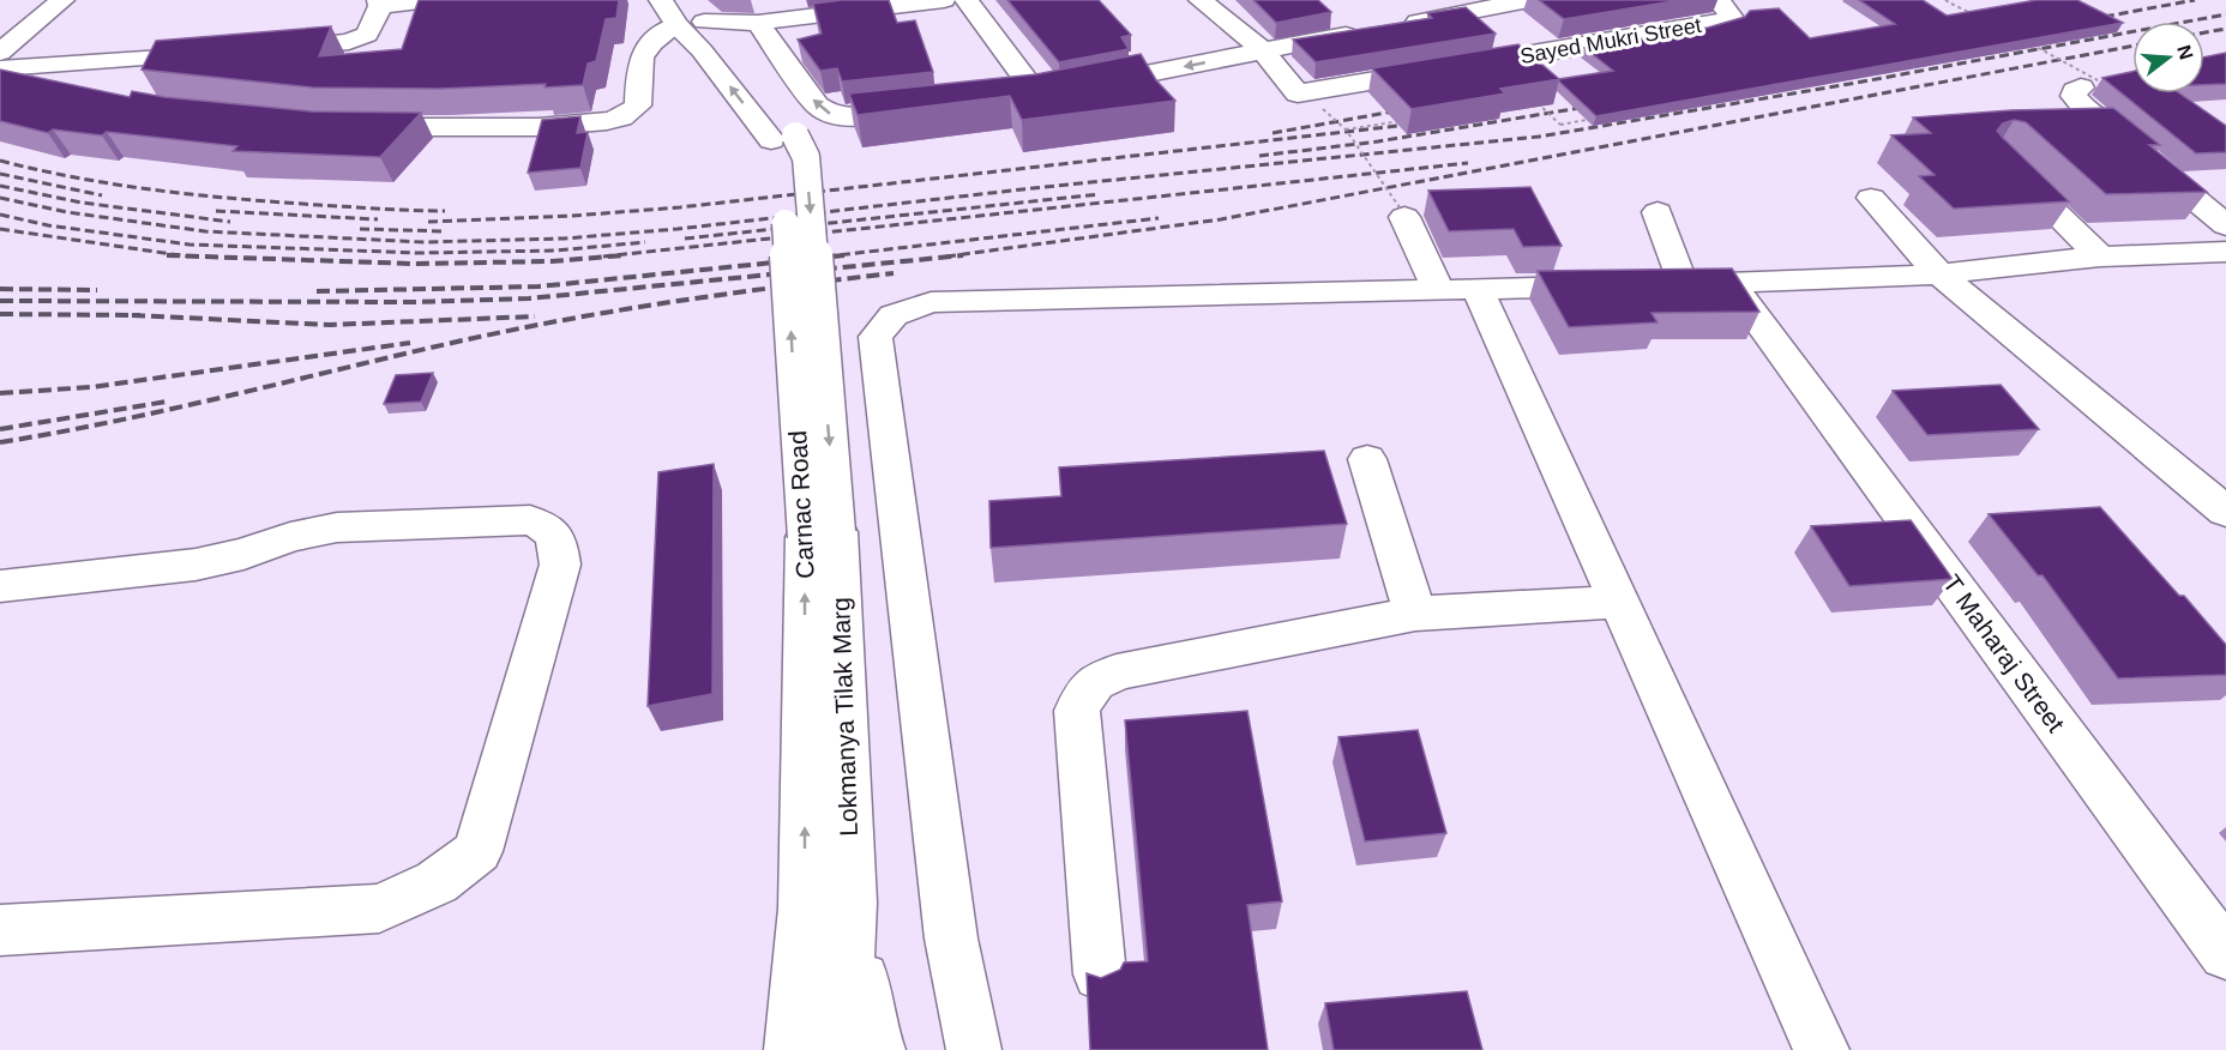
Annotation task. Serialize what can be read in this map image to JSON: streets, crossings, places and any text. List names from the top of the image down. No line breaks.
{"streets":{"street":["Sayed Mukri Street","Carnac Road","T Maharaj Street"]},"north":"right"}
